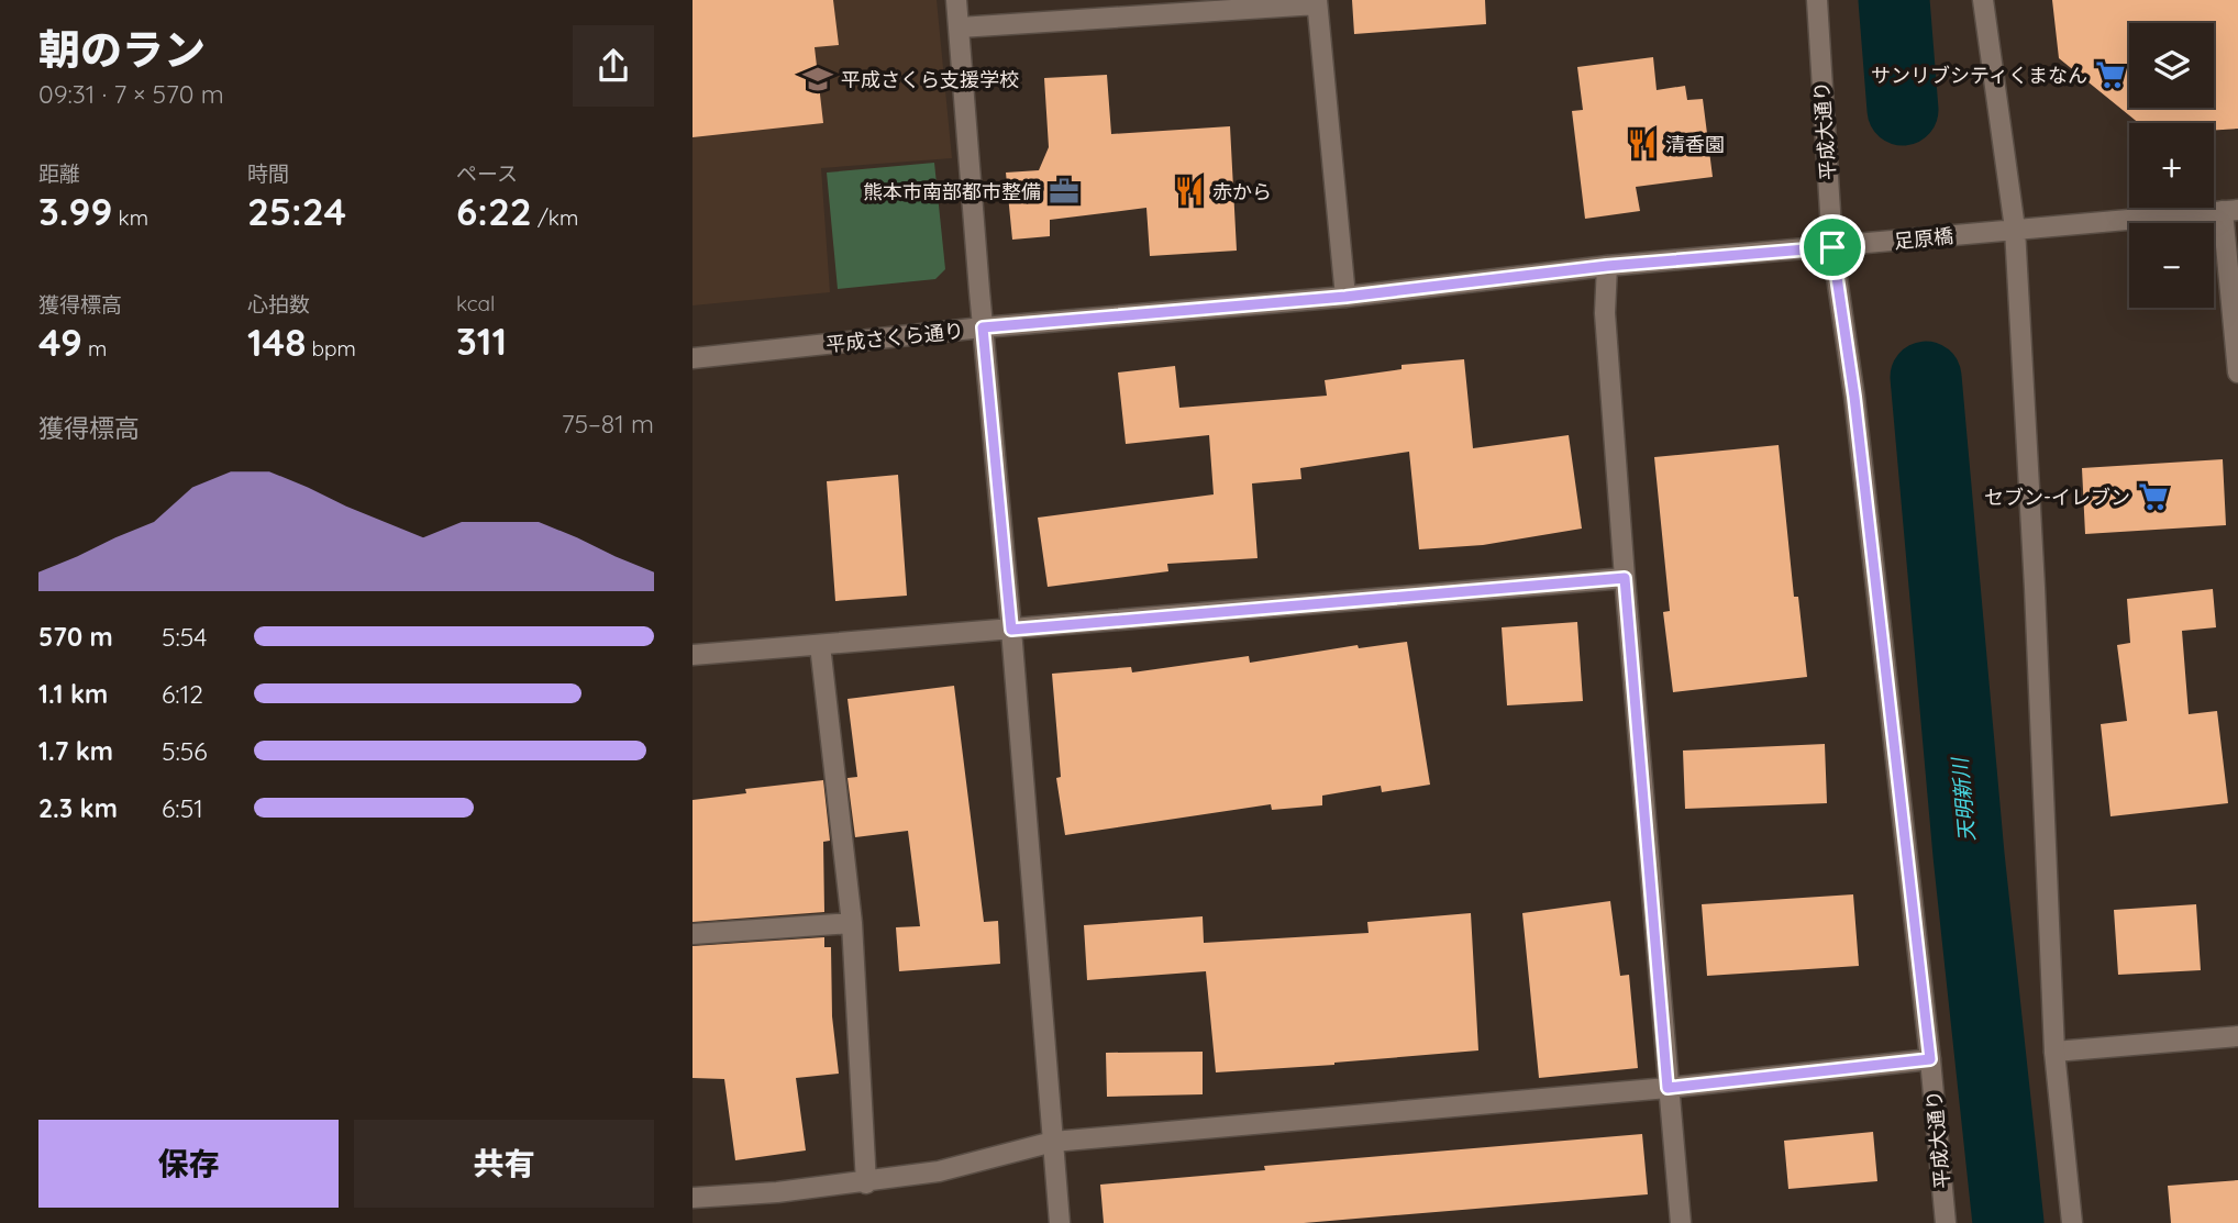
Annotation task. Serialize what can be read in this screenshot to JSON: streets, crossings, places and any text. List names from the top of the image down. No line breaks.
{"streets":{"street":["平成大通り","足原橋","平成さくら通り"]},"crossings":[["平成大通り","足原橋"],["平成大通り","平成さくら通り"],["足原橋","平成さくら通り"]],"water":["天明新川"],"places":{"supermarket":["サンリブシティくまなん","セブン-イレブン"],"school or university":["平成さくら支援学校"],"restaurant":["清香園","赤から"],"office":["熊本市南部都市整備"]},"page":{"heading":["朝のラン","09:31 · 7 × 570 m"],"map_buttons":["+","−"],"stats":[["距離","3.99 km"],["時間","25:24"],["ペース","6:22 /km"],["獲得標高","49 m"],["心拍数","148 bpm"],["kcal","311"]],"chart":["獲得標高","75–81 m"],"list":[{"name":"570 m","note":"5:54"},{"name":"1.1 km","note":"6:12"},{"name":"1.7 km","note":"5:56"},{"name":"2.3 km","note":"6:51"}],"buttons":["保存","共有"]}}
